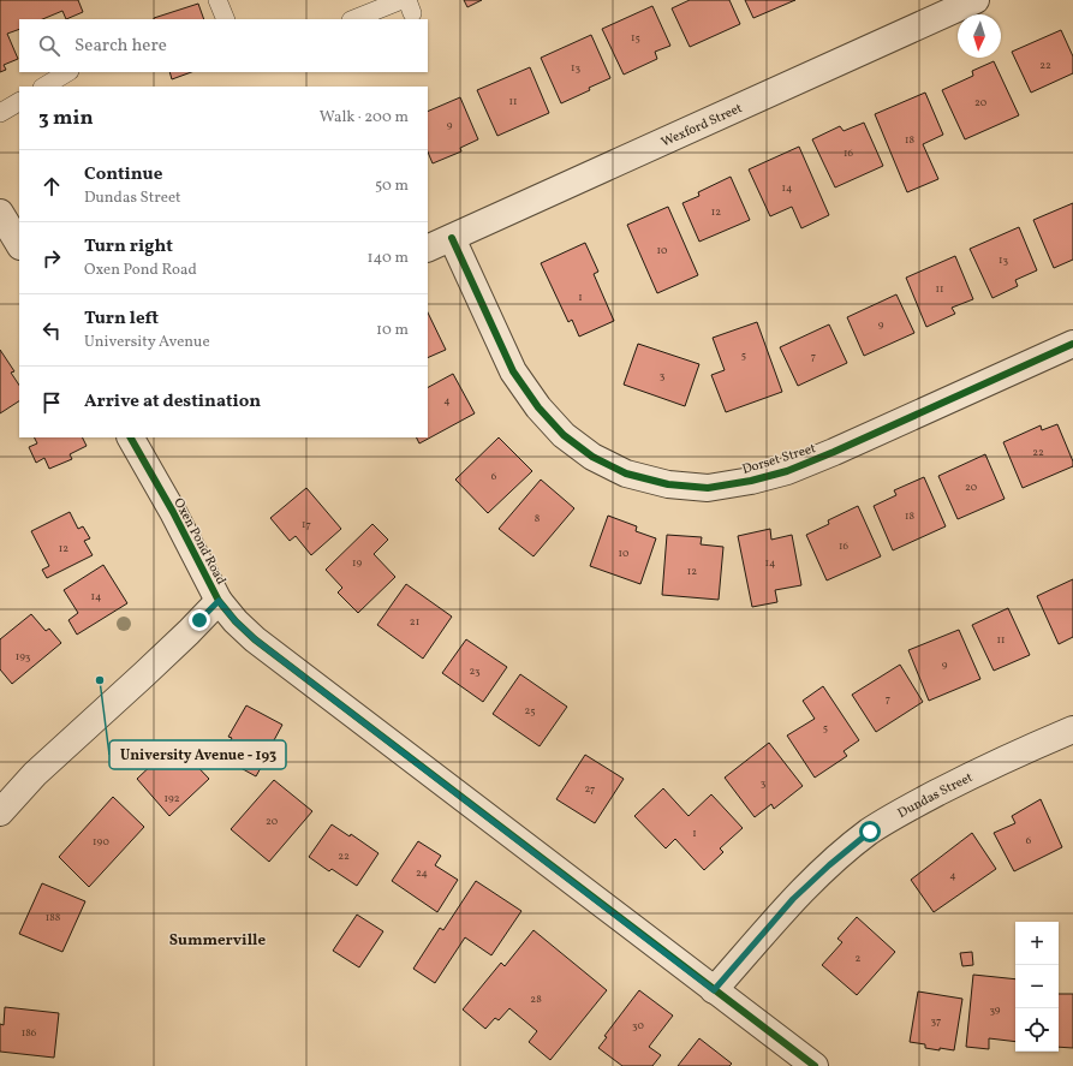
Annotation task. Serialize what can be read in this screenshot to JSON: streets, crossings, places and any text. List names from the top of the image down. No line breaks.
{"streets":{"street":["Wexford Street","Dorset Street","Oxen Pond Road","Dundas Street"]},"crossings":[["Wexford Street","Dorset Street"],["Oxen Pond Road","Dundas Street"]],"districts":["Summerville"],"places":["University Avenue - 193"],"house_numbers":["15","22","13","11","20","9","18","16","14","12","10","13","11","1","9","5","7","3","4","22","6","20","18","8","17","16","12","10","19","14","12","14","21","11","193","9","23","7","25","5","3","27","192","20","1","6","190","22","24","4","188","2","28","39","37","30","186"],"north":"bottom","page":{"search":"Search here","heading":["3 min","Walk · 200 m"],"list":[["Continue","Dundas Street","50 m"],["Turn right","Oxen Pond Road","140 m"],["Turn left","University Avenue","10 m"],"Arrive at destination"],"map_buttons":["+","−"]}}
